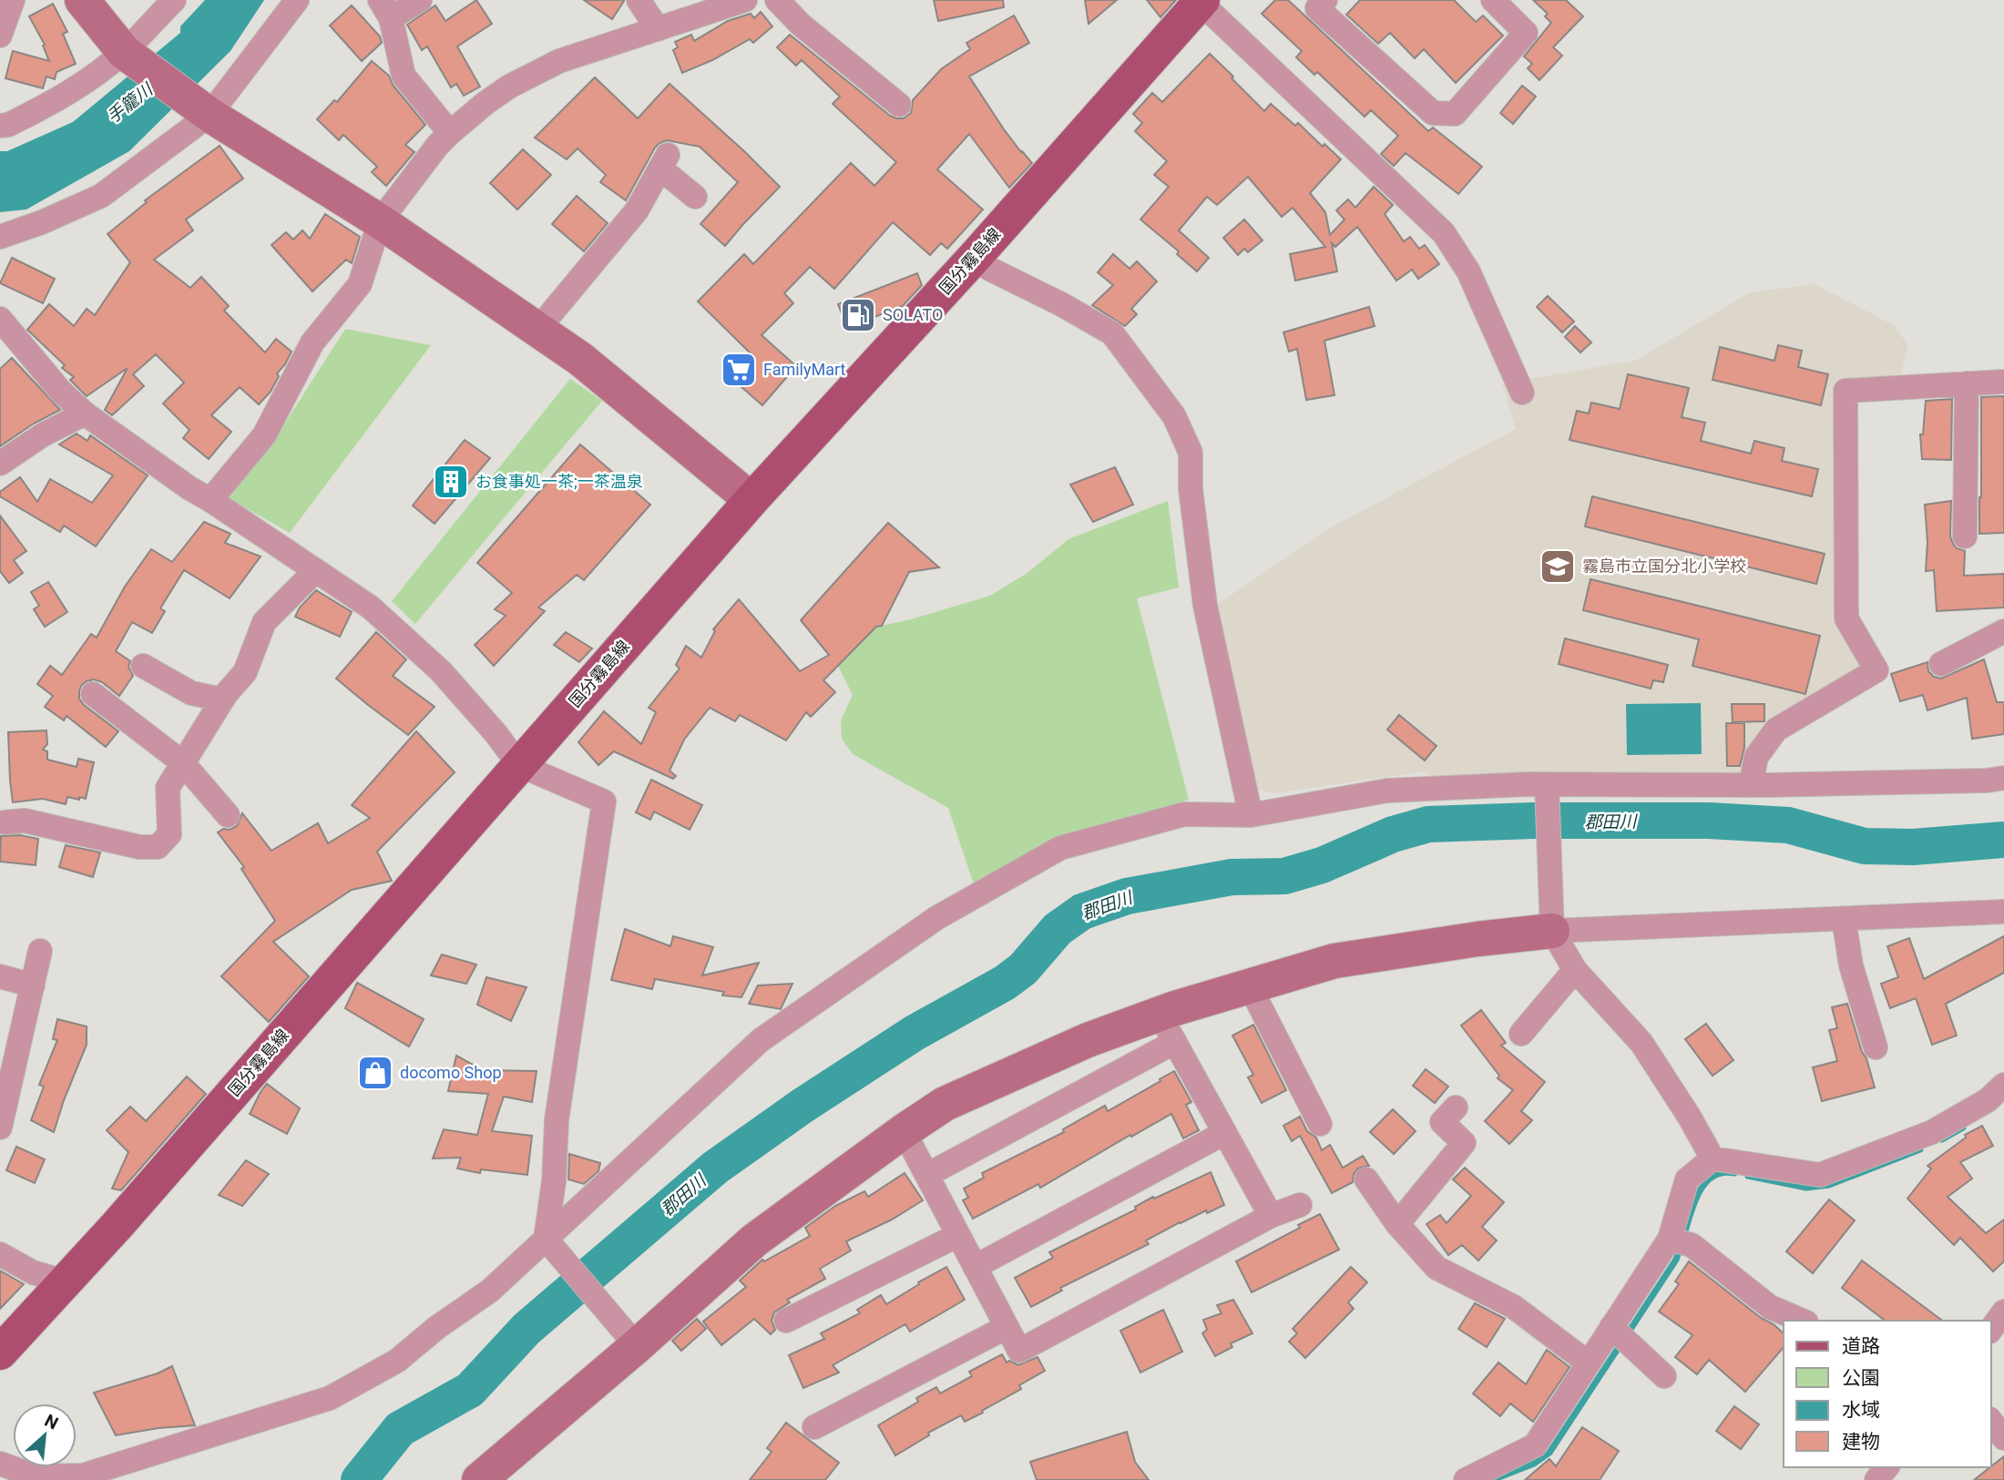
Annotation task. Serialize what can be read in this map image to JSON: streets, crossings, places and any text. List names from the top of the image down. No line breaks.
{"streets":{"main road":["国分霧島線"]},"water":["手籠川","郡田川"],"places":{"fuel station":["SOLATO"],"supermarket":["FamilyMart"],"building":["お食事処一茶;一茶温泉"],"school or university":["霧島市立国分北小学校"],"shop":["docomo Shop"]},"legend":["道路","公園","水域","建物"],"north":"top right"}
